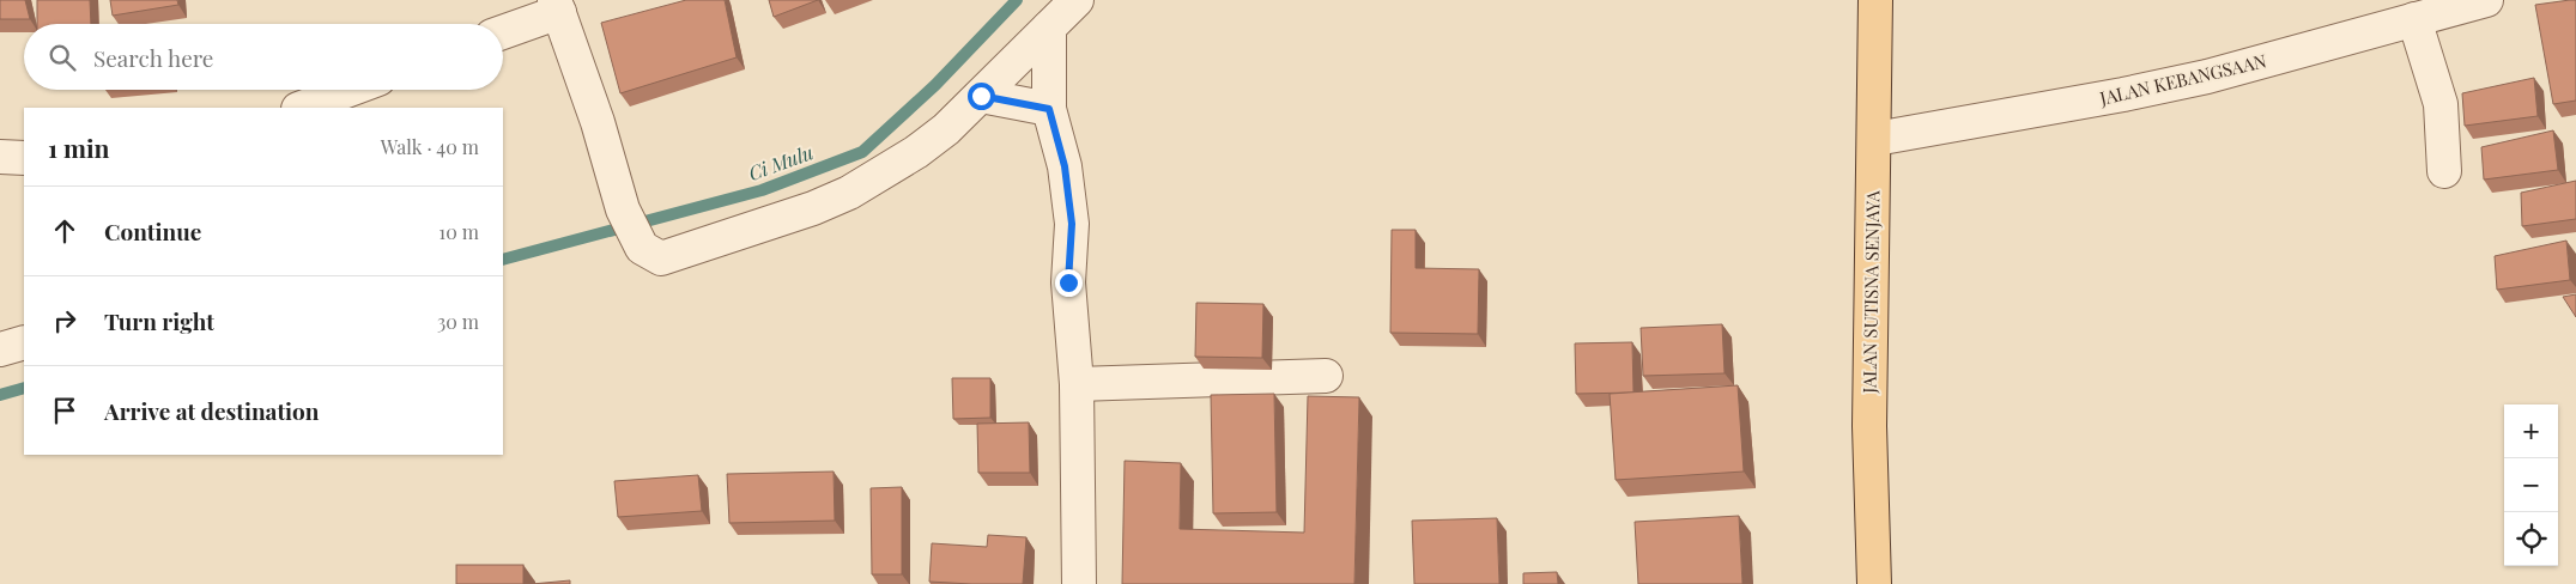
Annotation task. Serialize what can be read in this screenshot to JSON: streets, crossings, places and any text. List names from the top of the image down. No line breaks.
{"streets":{"main road":["JALAN SUTISNA SENJAYA"],"street":["JALAN KEBANGSAAN"]},"crossings":[["JALAN KEBANGSAAN","JALAN SUTISNA SENJAYA"]],"water":["Ci Mulu"],"page":{"search":"Search here","heading":["1 min","Walk · 40 m"],"list":[["Continue","10 m"],["Turn right","30 m"],"Arrive at destination"],"map_buttons":["+","−"]}}
